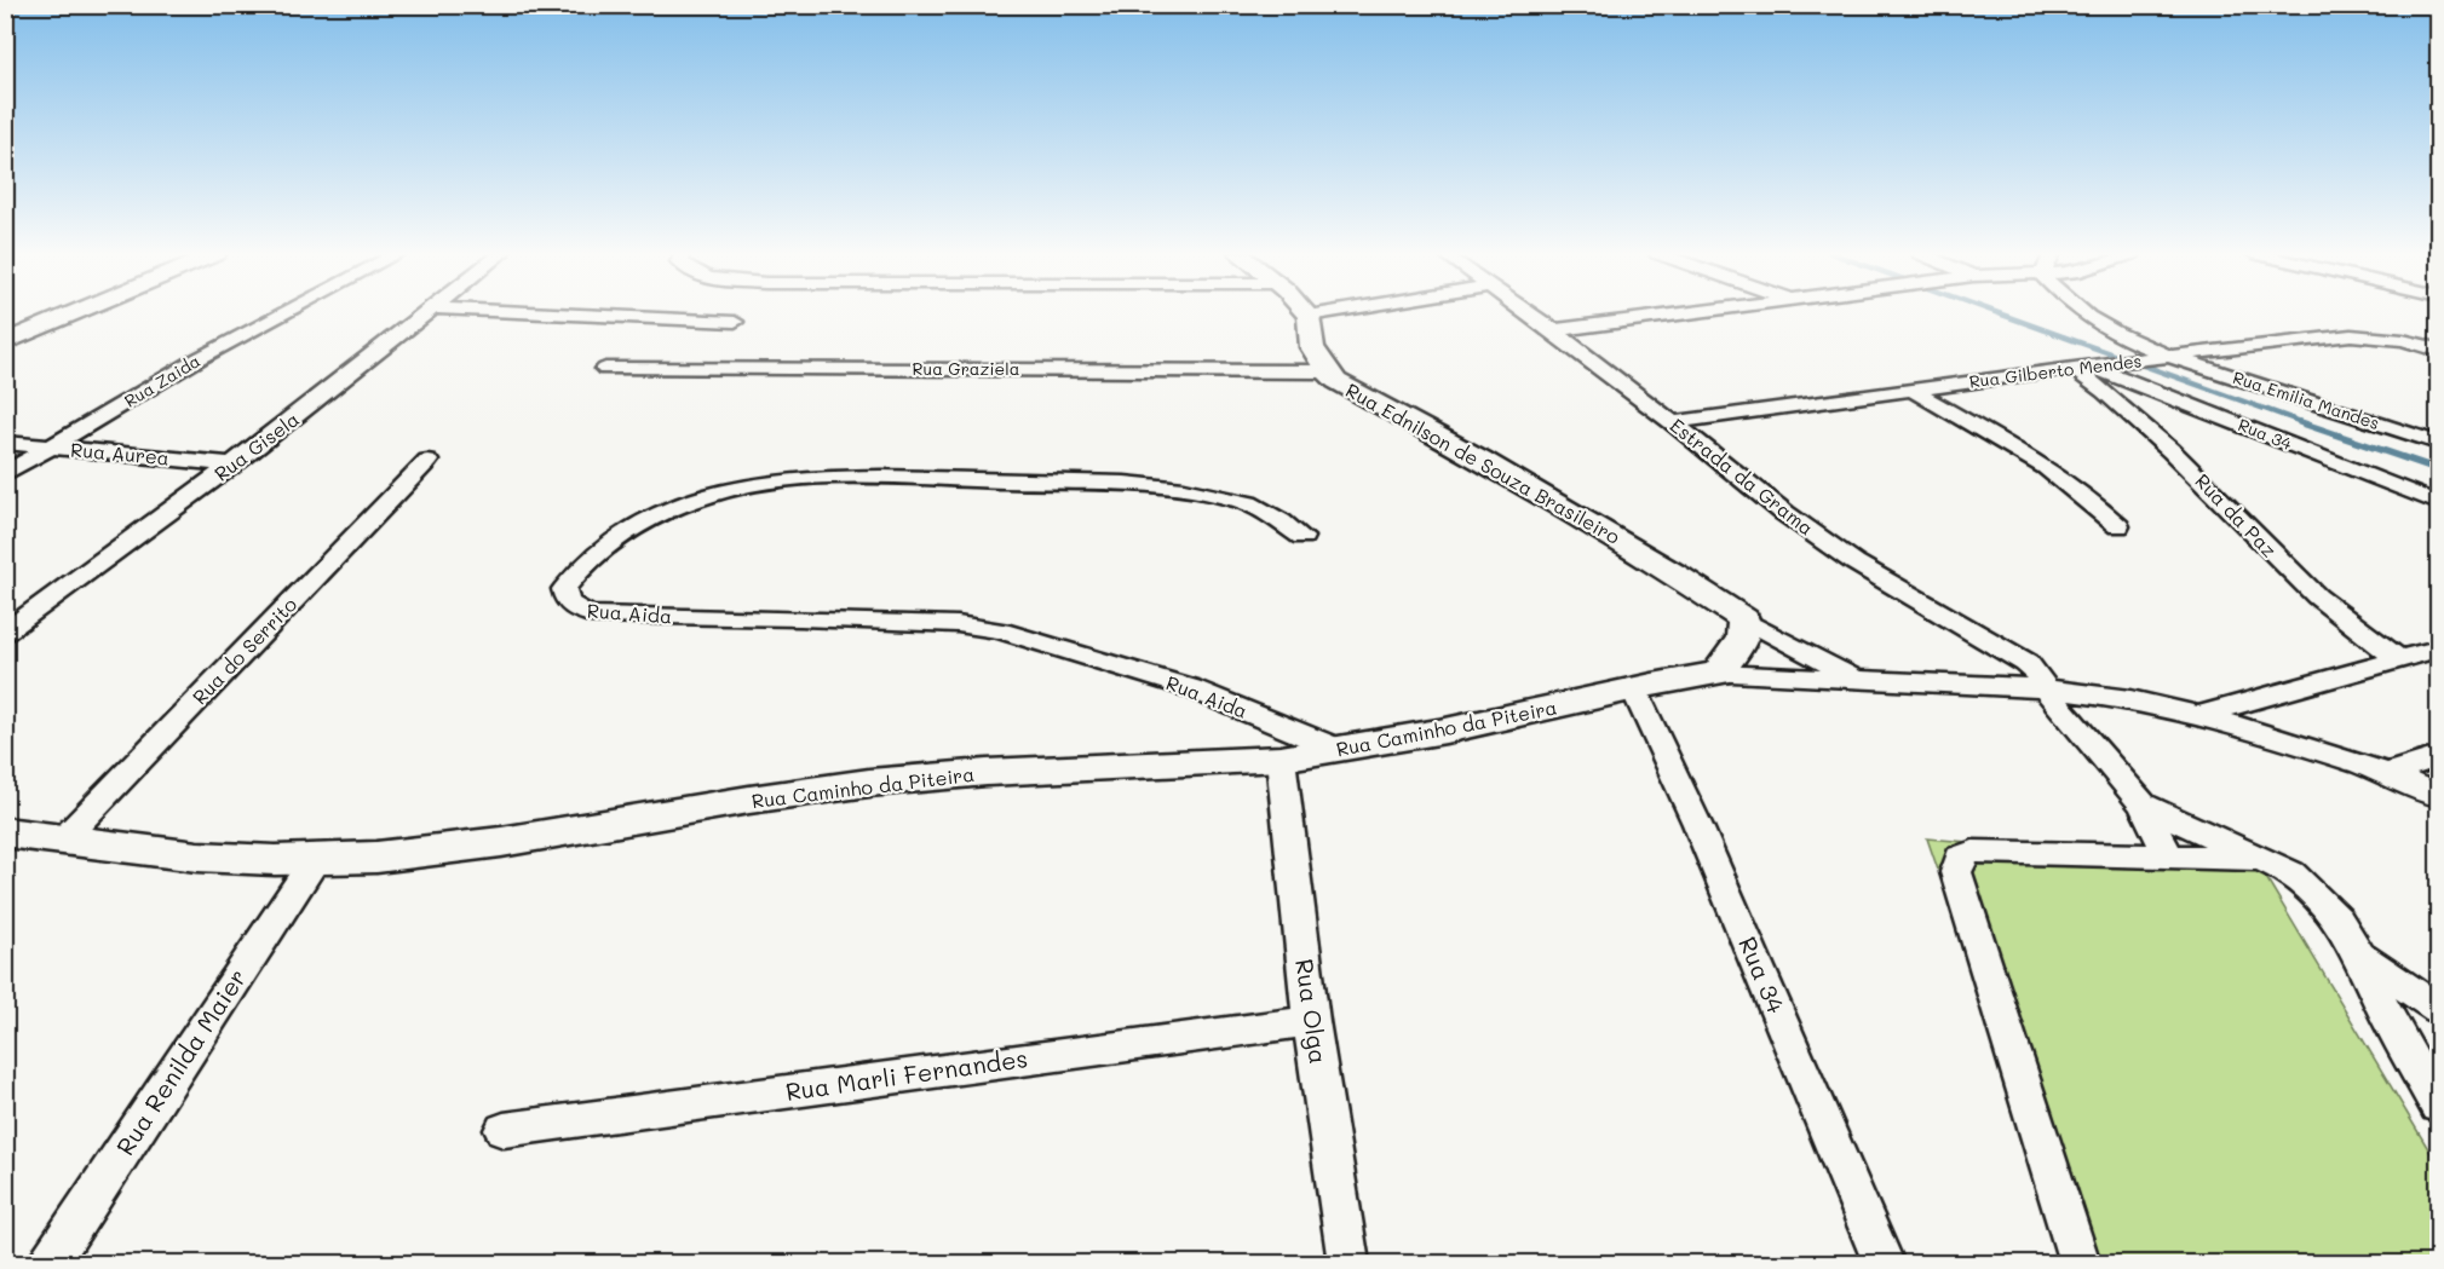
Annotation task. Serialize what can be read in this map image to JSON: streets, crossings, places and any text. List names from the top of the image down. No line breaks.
{"streets":{"street":["Rua Graziela","Rua Gilberto Mendes","Rua Zaida","Rua Emilia Mandes","Rua 34","Rua Gisela","Rua Aurea","Rua Ednilson de Souza Brasileiro","Estrada da Grama","Rua da Paz","Rua Aida","Rua do Serrito","Rua Caminho da Piteira","Rua Olga","Rua Renilda Maier","Rua Marli Fernandes"]},"crossings":[["Rua Graziela","Rua Ednilson de Souza Brasileiro"],["Rua Gilberto Mendes","Rua Emilia Mandes"],["Rua Gilberto Mendes","Rua 34"],["Rua Gilberto Mendes","Estrada da Grama"],["Rua Gilberto Mendes","Rua da Paz"],["Rua Zaida","Rua Aurea"],["Rua 34","Rua da Paz"],["Rua 34","Rua Caminho da Piteira"],["Rua Gisela","Rua Aurea"],["Rua Ednilson de Souza Brasileiro","Rua Caminho da Piteira"],["Estrada da Grama","Rua Caminho da Piteira"],["Rua Aida","Rua Caminho da Piteira"],["Rua do Serrito","Rua Caminho da Piteira"],["Rua Caminho da Piteira","Rua Olga"],["Rua Caminho da Piteira","Rua Renilda Maier"],["Rua Olga","Rua Marli Fernandes"]]}
